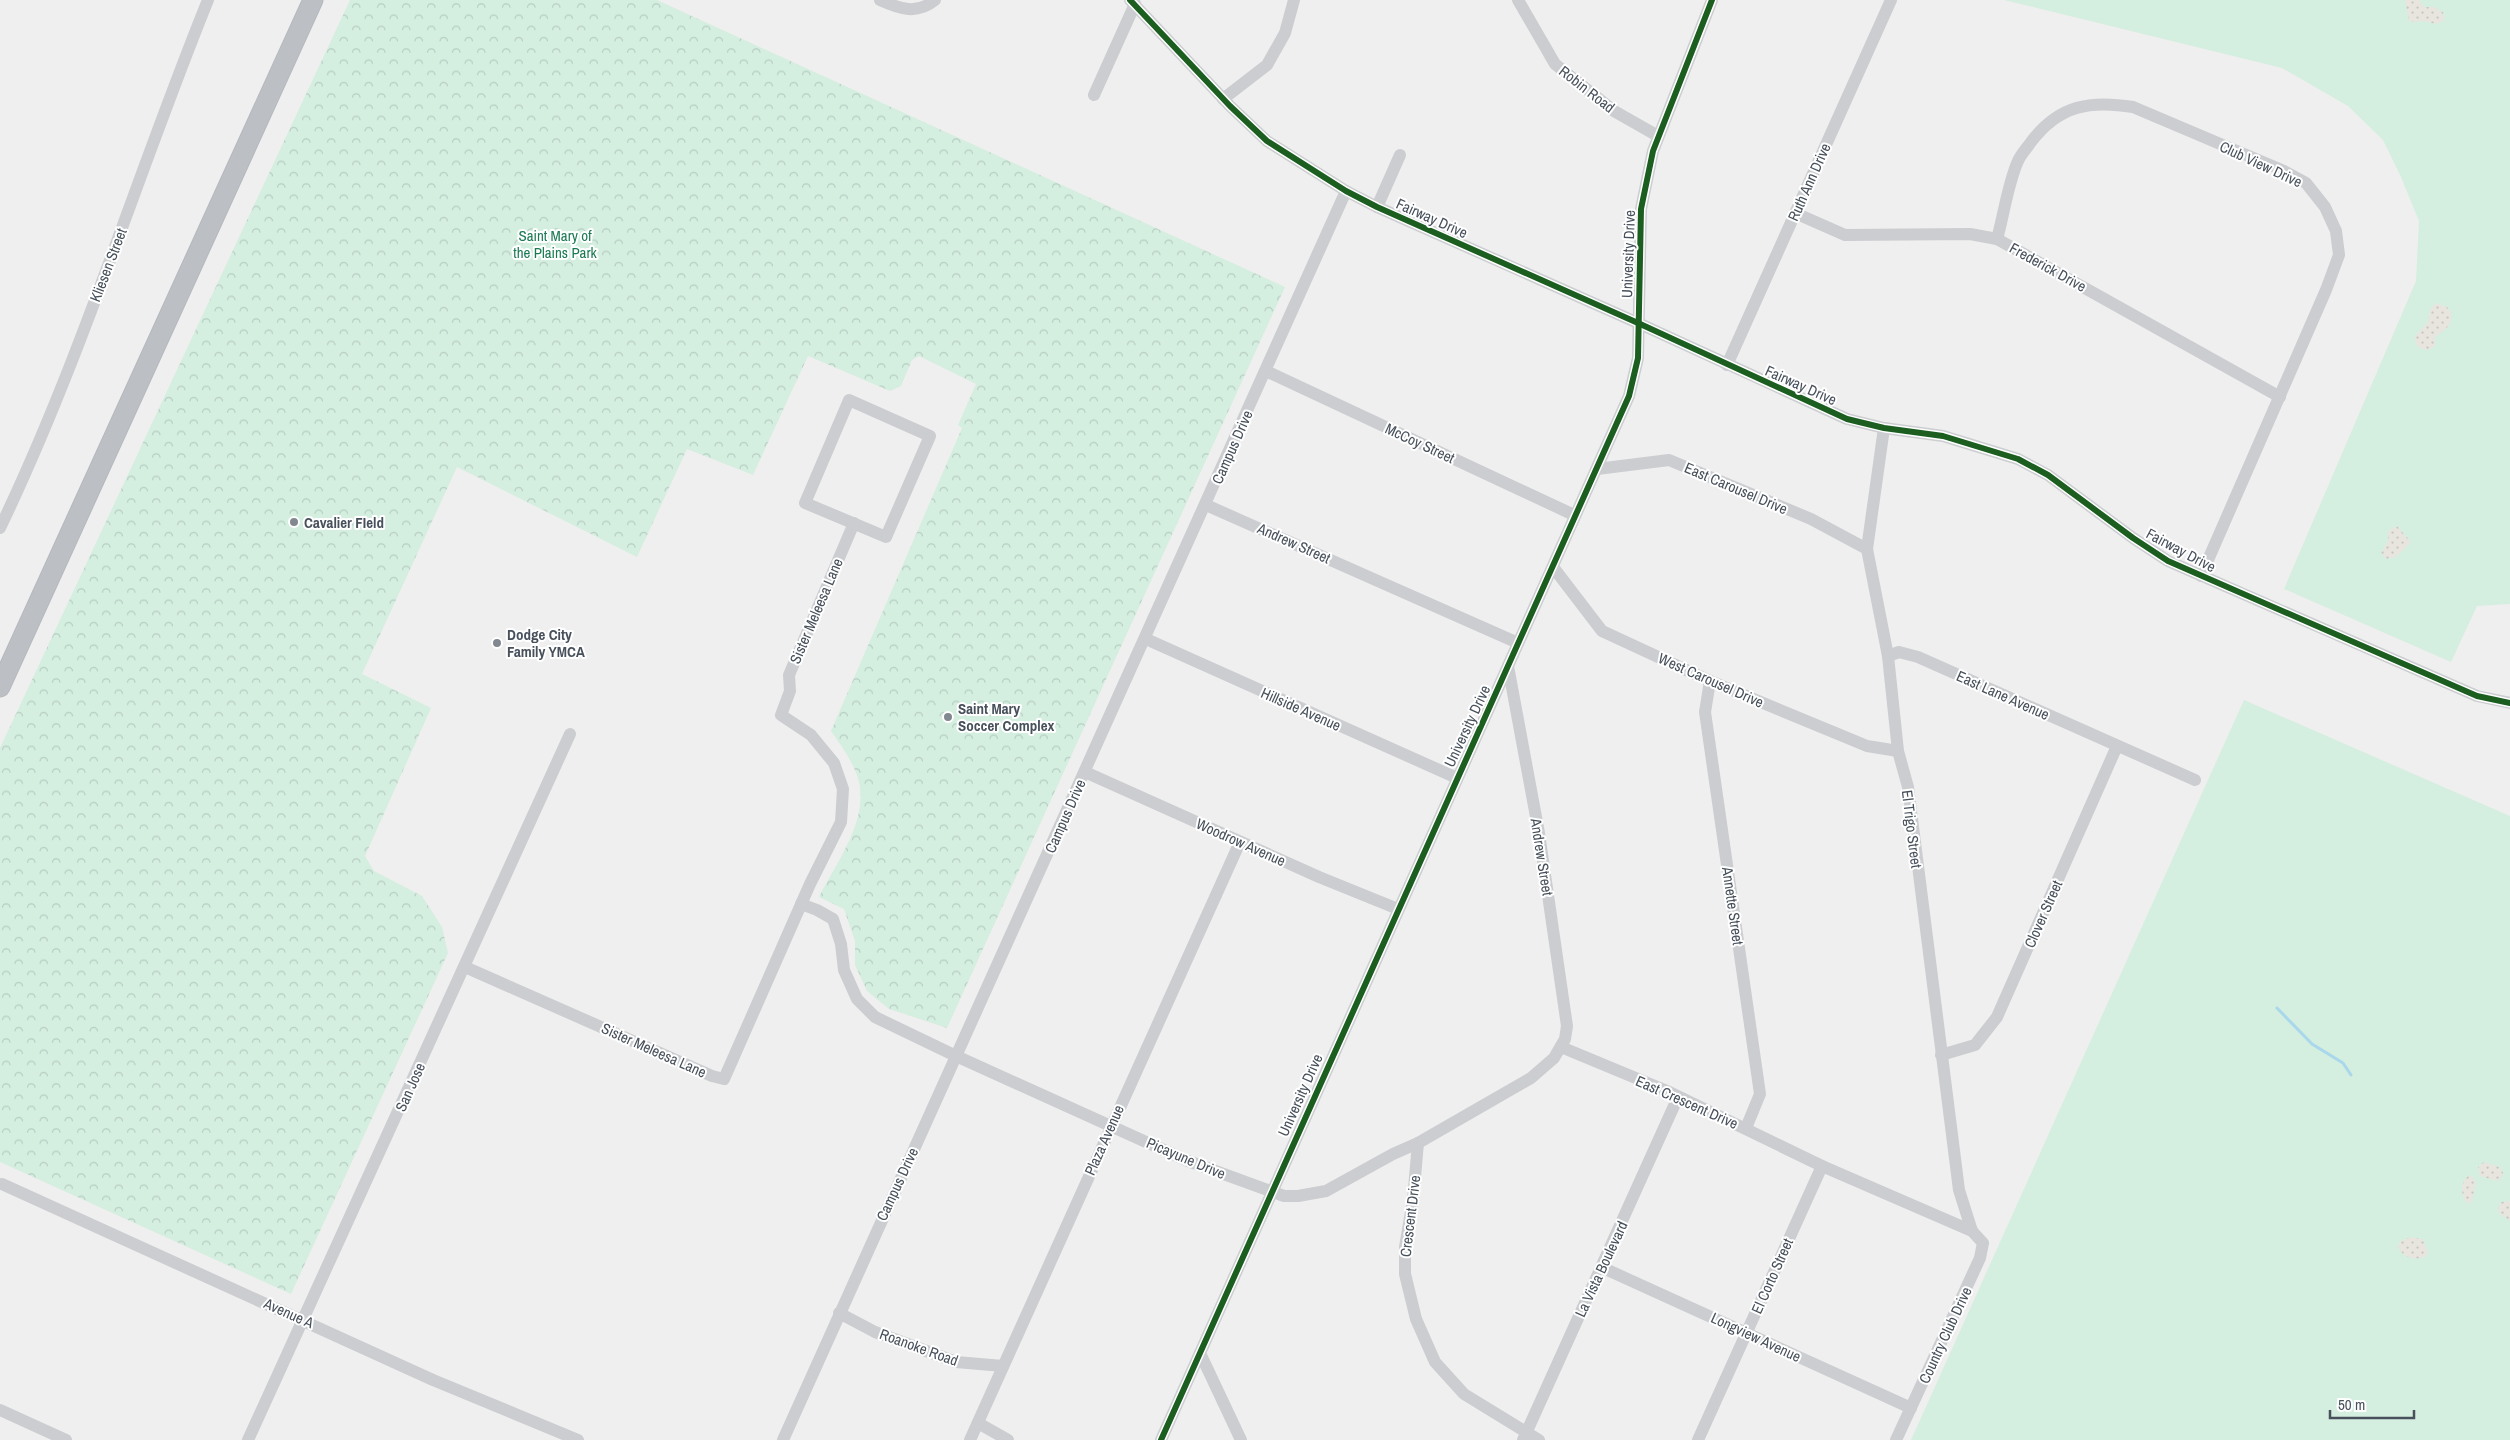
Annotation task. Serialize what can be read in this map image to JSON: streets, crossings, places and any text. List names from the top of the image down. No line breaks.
{"streets":{"street":["Robin Road","Club View Drive","Ruth Ann Drive","Fairway Drive","University Drive","Kliesen Street","Frederick Drive","McCoy Street","Campus Drive","East Carousel Drive","Andrew Street","Sister Meleesa Lane","West Carousel Drive","East Lane Avenue","Hillside Avenue","El Trigo Street","Woodrow Avenue","Annette Street","Clover Street","San Jose","East Crescent Drive","Plaza Avenue","Picayune Drive","Crescent Drive","La Vista Boulevard","El Corto Street","Avenue A","Country Club Drive","Longview Avenue","Roanoke Road"]},"crossings":[["Robin Road","University Drive"],["Club View Drive","Fairway Drive"],["Club View Drive","Frederick Drive"],["Ruth Ann Drive","Fairway Drive"],["Ruth Ann Drive","Frederick Drive"],["Fairway Drive","University Drive"],["Fairway Drive","Campus Drive"],["Fairway Drive","El Trigo Street"],["University Drive","McCoy Street"],["University Drive","East Carousel Drive"],["University Drive","Andrew Street"],["University Drive","West Carousel Drive"],["University Drive","Hillside Avenue"],["University Drive","Woodrow Avenue"],["University Drive","Picayune Drive"],["McCoy Street","Campus Drive"],["Campus Drive","Andrew Street"],["Campus Drive","Hillside Avenue"],["Campus Drive","Woodrow Avenue"],["Campus Drive","Picayune Drive"],["Campus Drive","Roanoke Road"],["East Carousel Drive","El Trigo Street"],["Andrew Street","East Crescent Drive"],["Sister Meleesa Lane","San Jose"],["West Carousel Drive","El Trigo Street"],["West Carousel Drive","Annette Street"],["East Lane Avenue","El Trigo Street"],["East Lane Avenue","Clover Street"],["El Trigo Street","Clover Street"],["El Trigo Street","East Crescent Drive"],["El Trigo Street","Country Club Drive"],["Woodrow Avenue","Plaza Avenue"],["Annette Street","East Crescent Drive"],["San Jose","Avenue A"],["East Crescent Drive","La Vista Boulevard"],["East Crescent Drive","El Corto Street"],["East Crescent Drive","Country Club Drive"],["Plaza Avenue","Picayune Drive"],["Plaza Avenue","Roanoke Road"],["Picayune Drive","Crescent Drive"],["Crescent Drive","La Vista Boulevard"],["La Vista Boulevard","Longview Avenue"],["El Corto Street","Longview Avenue"],["Country Club Drive","Longview Avenue"]],"parks":["Saint Mary of the Plains Park"],"places":["Cavalier FIeld","Dodge City Family YMCA","Saint Mary Soccer Complex"],"scale_bar":"50 m"}
